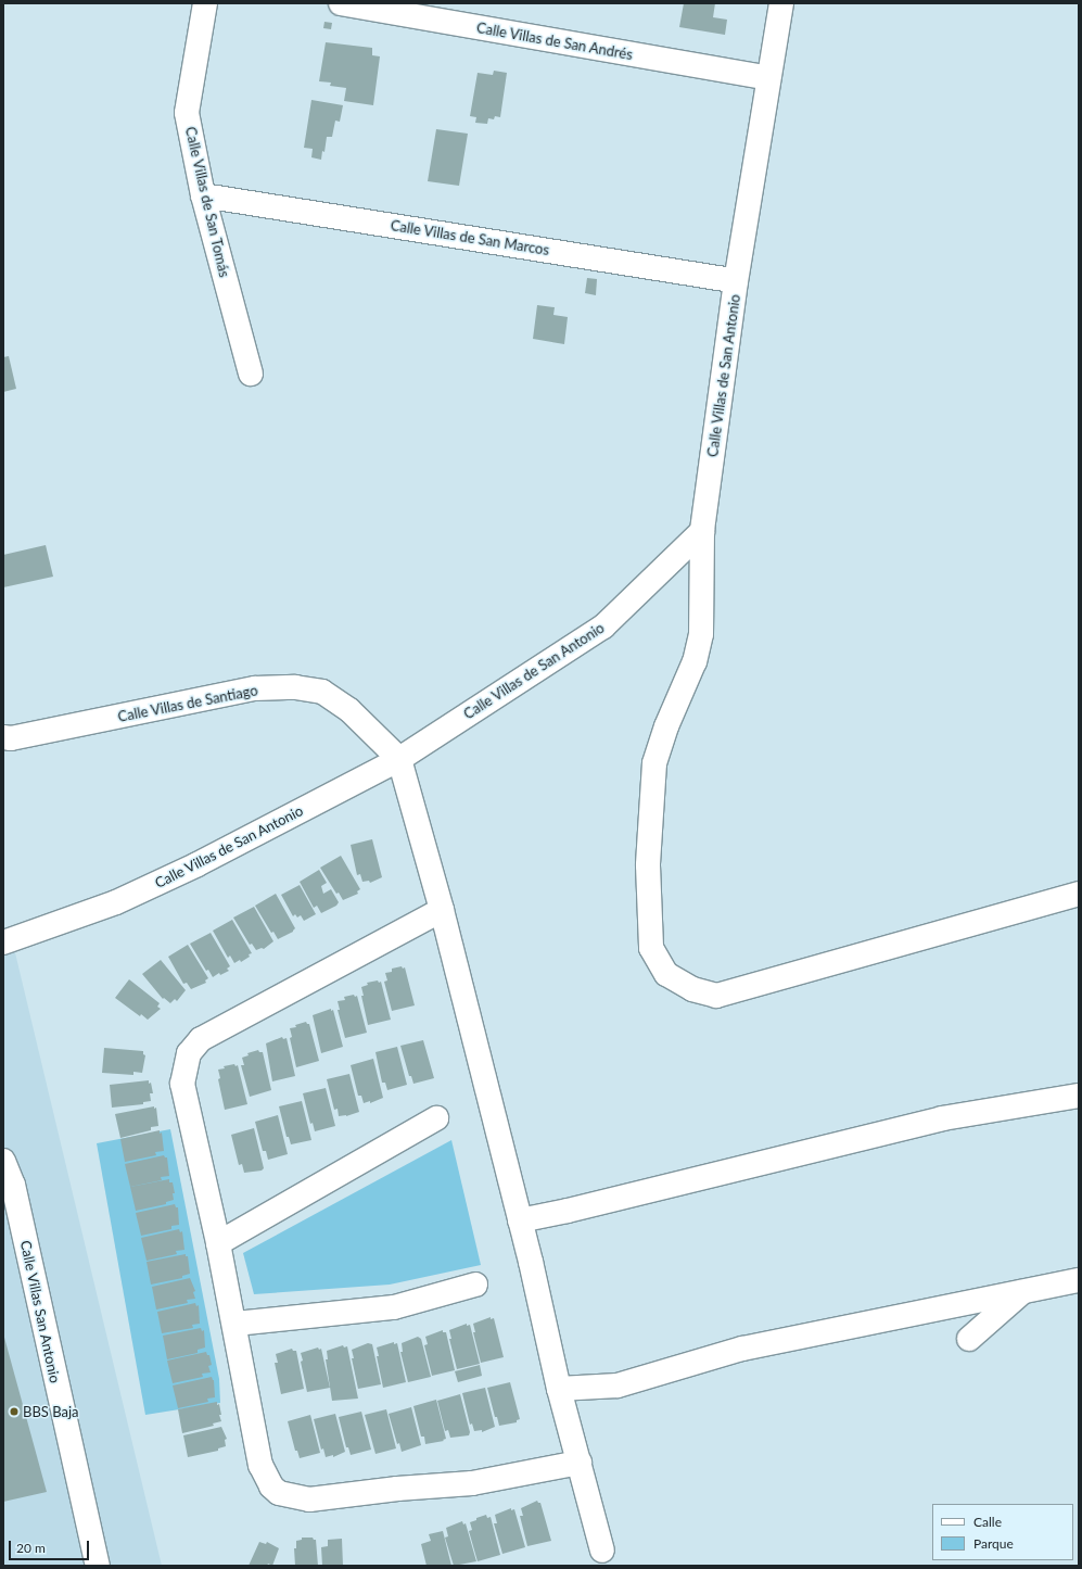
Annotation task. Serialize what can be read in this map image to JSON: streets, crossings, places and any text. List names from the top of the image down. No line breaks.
{"streets":{"street":["Calle Villas de San Andrés","Calle Villas de San Tomás","Calle Villas de San Marcos","Calle Villas de San Antonio","Calle Villas de Santiago","Calle Villas San Antonio"]},"crossings":[["Calle Villas de San Andrés","Calle Villas de San Antonio"],["Calle Villas de San Tomás","Calle Villas de San Marcos"],["Calle Villas de San Marcos","Calle Villas de San Antonio"],["Calle Villas de San Antonio","Calle Villas de Santiago"]],"places":["BBS Baja"],"legend":["Calle","Parque"],"scale_bar":"20 m"}
